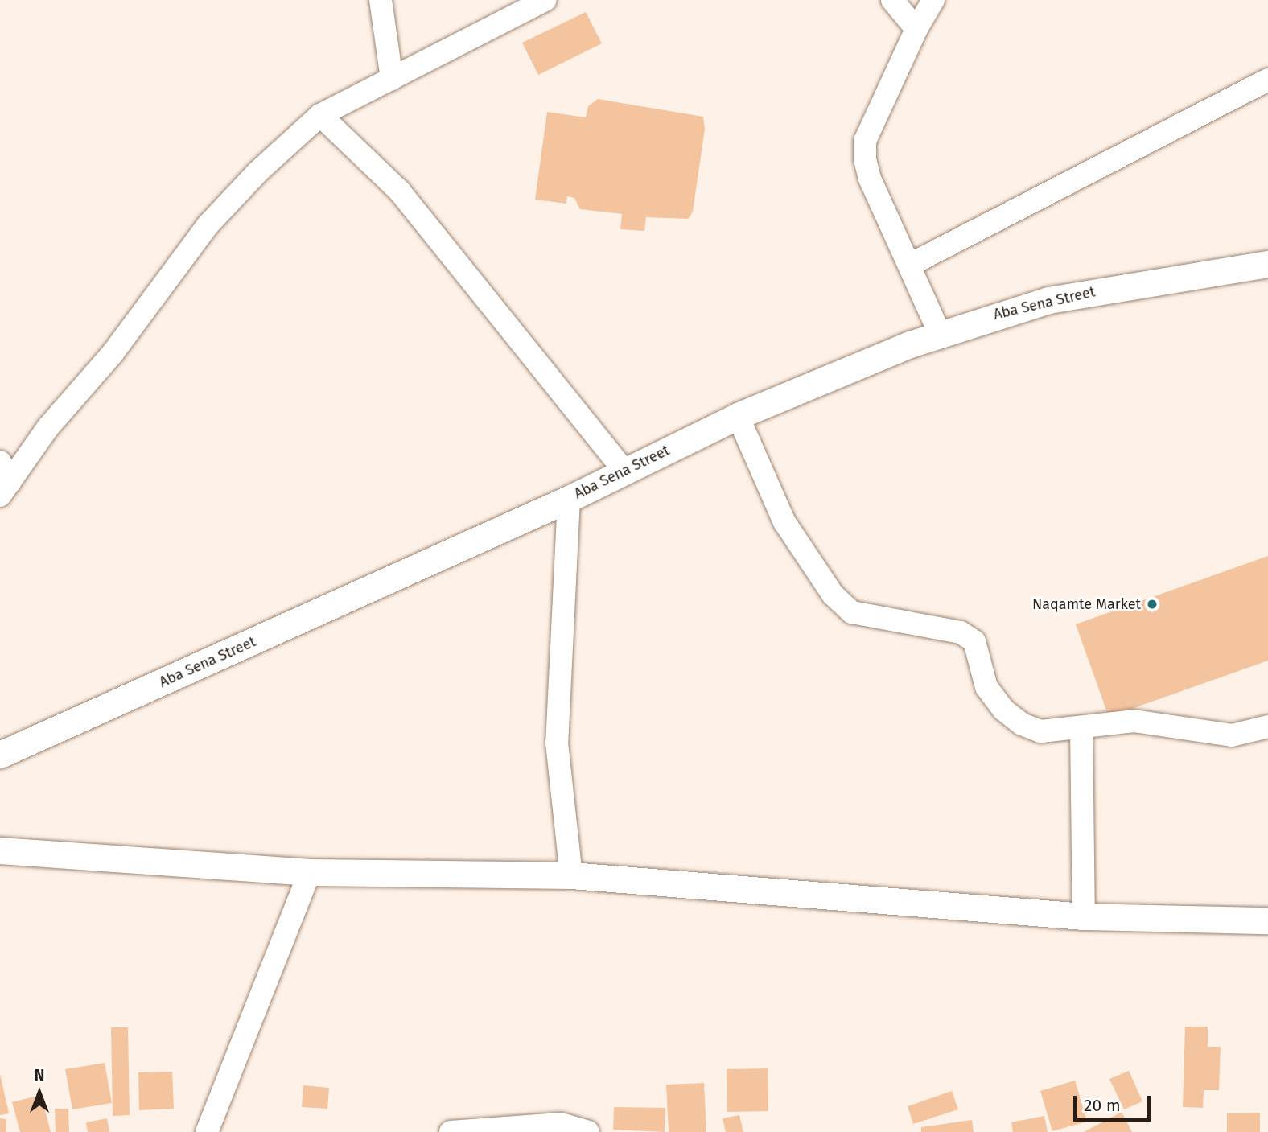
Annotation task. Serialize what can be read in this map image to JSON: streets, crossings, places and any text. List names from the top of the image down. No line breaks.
{"streets":{"street":["Aba Sena Street"]},"places":["Naqamte Market"],"scale_bar":"20 m","north":"top"}
